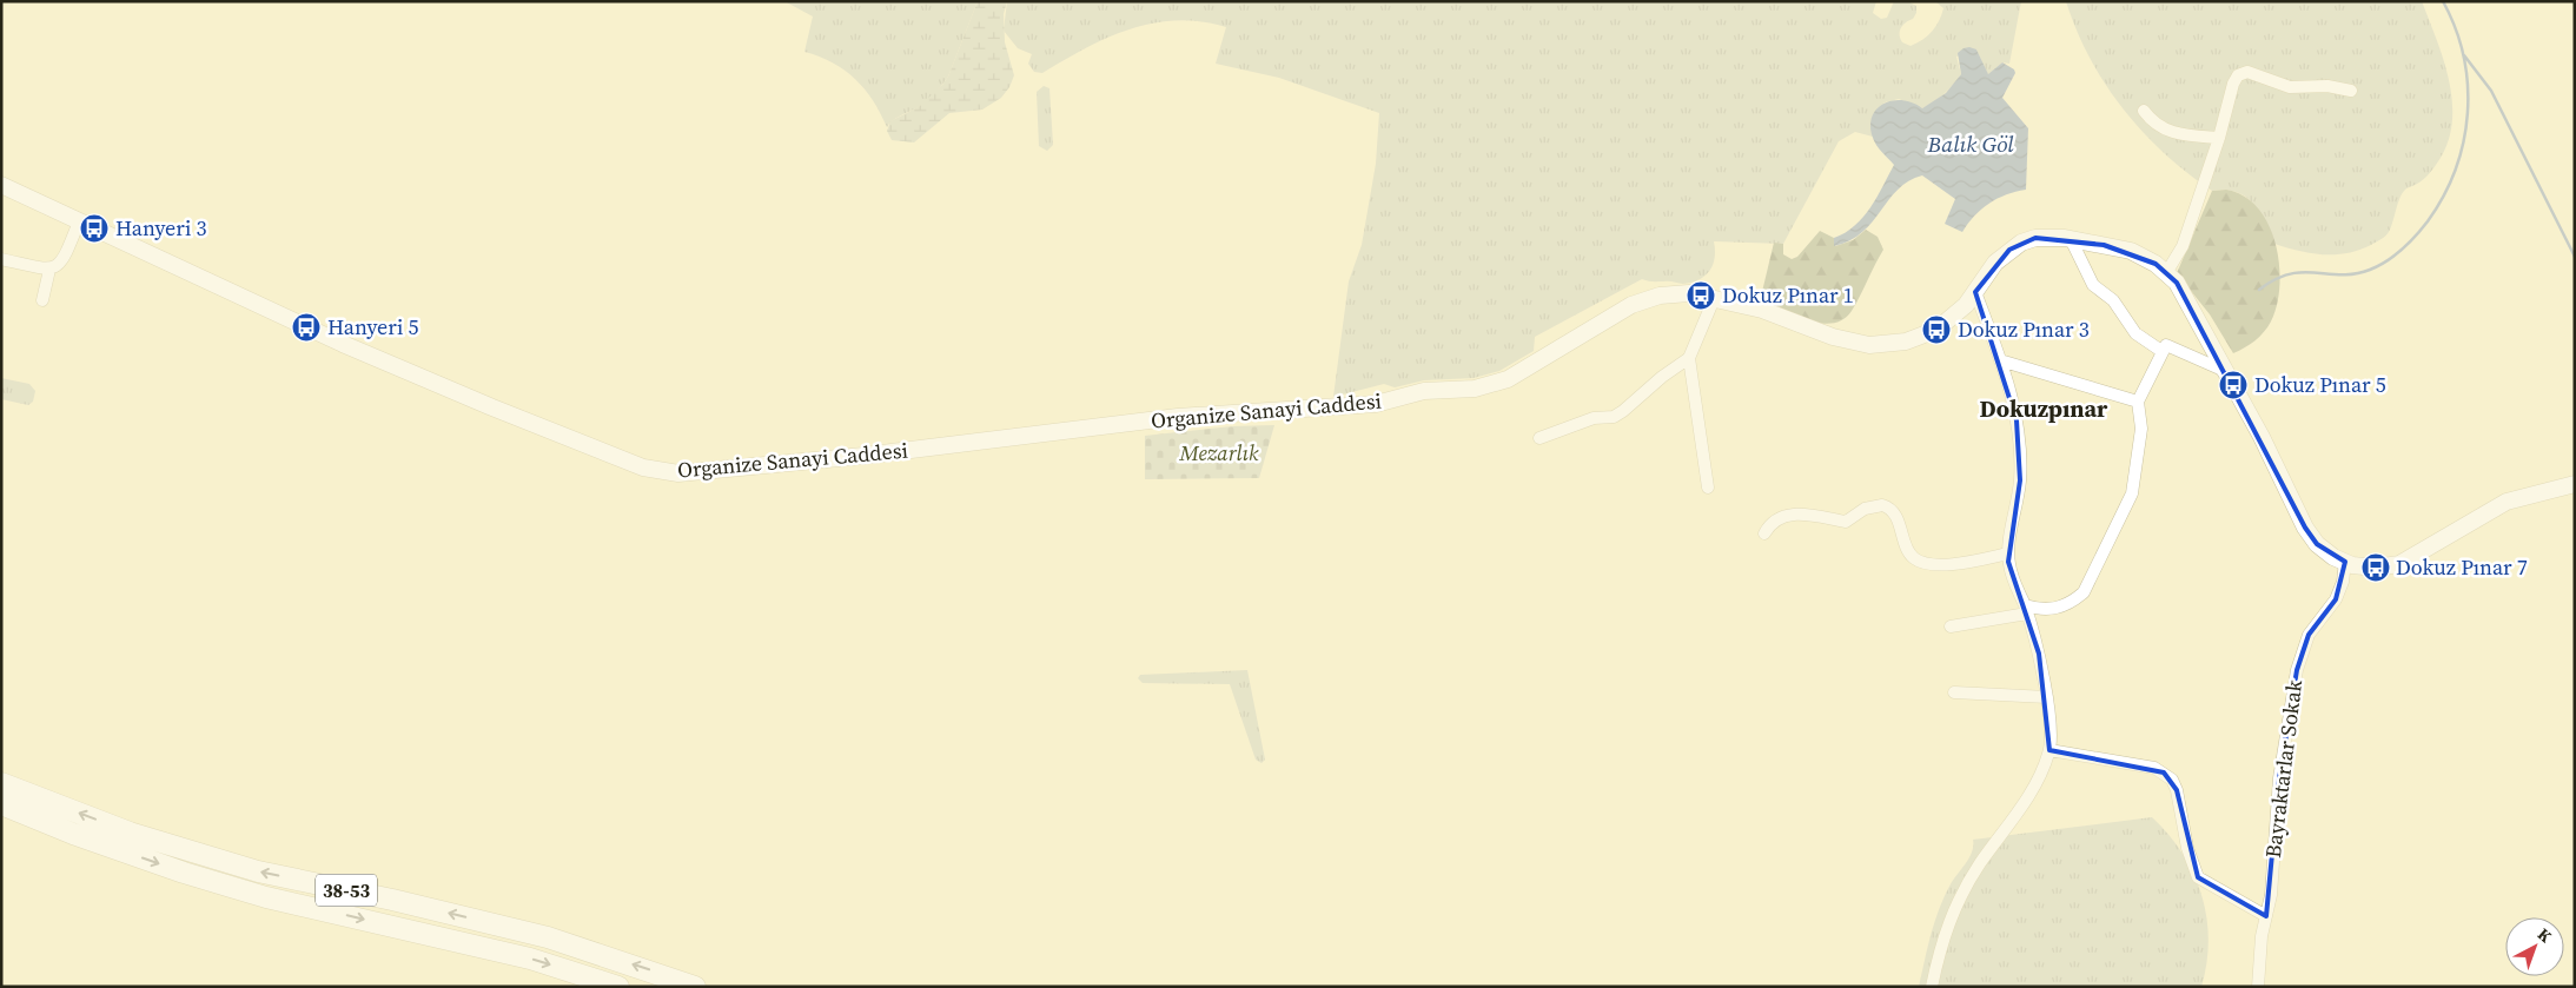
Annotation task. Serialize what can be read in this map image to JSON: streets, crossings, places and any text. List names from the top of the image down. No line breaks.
{"streets":{"highway":["38-53"],"street":["Organize Sanayi Caddesi","Bayraktarlar Sokak"]},"crossings":[["Organize Sanayi Caddesi","Bayraktarlar Sokak"]],"districts":["Dokuzpınar"],"water":["Balık Göl"],"parks":["Mezarlık"],"places":{"bus stop":["Hanyeri 3","Dokuz Pınar 1","Hanyeri 5","Dokuz Pınar 3","Dokuz Pınar 5","Dokuz Pınar 7"]},"north":"top right"}
